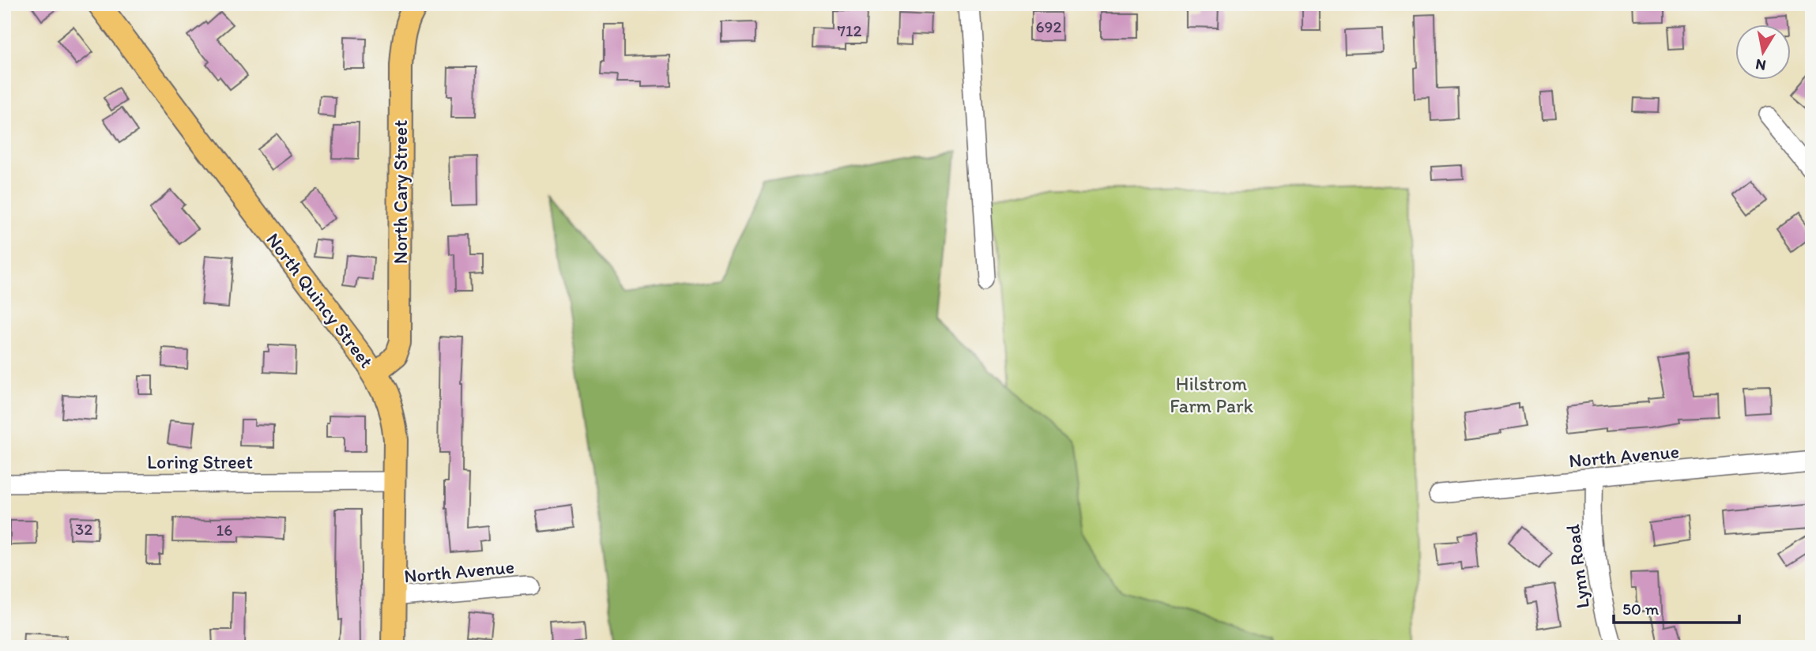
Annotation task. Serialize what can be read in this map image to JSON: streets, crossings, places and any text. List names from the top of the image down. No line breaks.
{"streets":{"main road":["North Cary Street","North Quincy Street"],"street":["North Avenue","Loring Street","Lynn Road"]},"crossings":[["North Cary Street","North Quincy Street"],["North Quincy Street","North Avenue"],["North Quincy Street","Loring Street"],["North Avenue","Lynn Road"]],"parks":["Hilstrom Farm Park"],"house_numbers":["692","712","32","16"],"scale_bar":"50 m","north":"bottom"}
